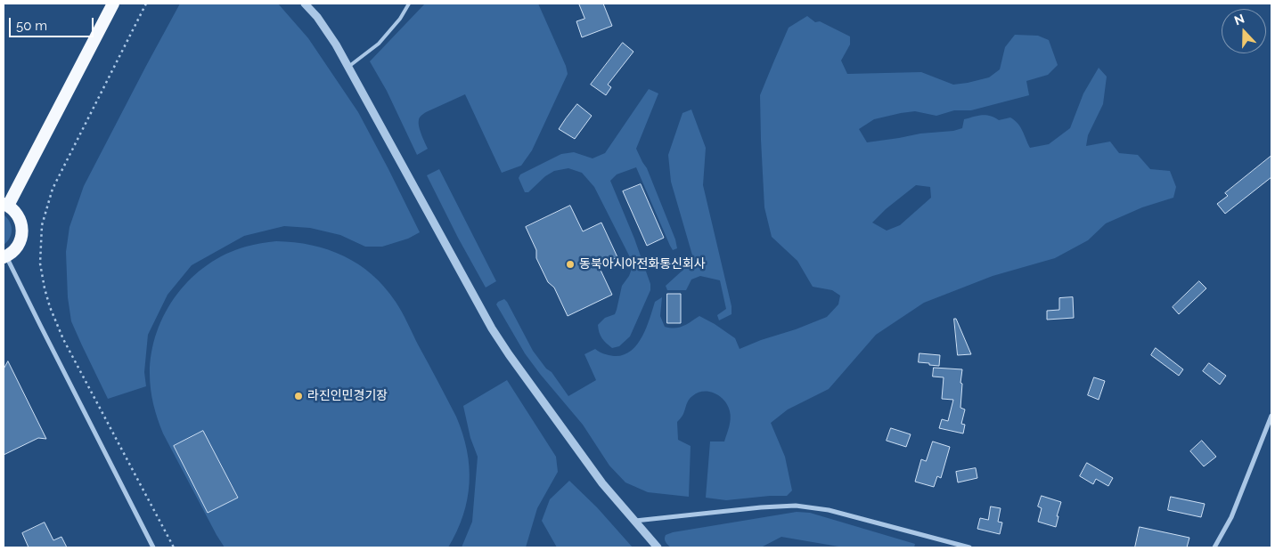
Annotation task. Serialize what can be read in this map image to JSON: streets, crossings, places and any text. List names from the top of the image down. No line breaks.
{"places":["동북아시아전화통신회사","라진인민경기장"],"scale_bar":"50 m","north":"top"}
